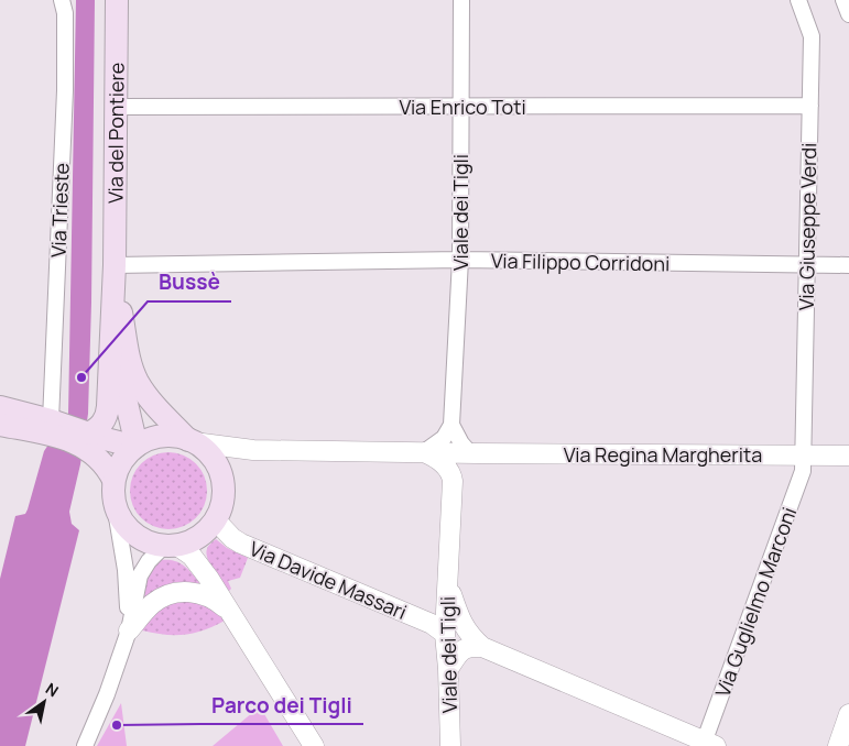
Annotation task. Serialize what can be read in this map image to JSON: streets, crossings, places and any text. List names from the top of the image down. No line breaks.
{"streets":{"main road":["Via del Pontiere"],"street":["Via Enrico Toti","Via Trieste","Viale dei Tigli","Via Giuseppe Verdi","Via Filippo Corridoni","Via Regina Margherita","Via Davide Massari","Via Guglielmo Marconi"]},"crossings":[["Via Enrico Toti","Via del Pontiere"],["Via Enrico Toti","Viale dei Tigli"],["Via Enrico Toti","Via Giuseppe Verdi"],["Via del Pontiere","Via Filippo Corridoni"],["Via del Pontiere","Via Regina Margherita"],["Via del Pontiere","Via Davide Massari"],["Viale dei Tigli","Via Filippo Corridoni"],["Viale dei Tigli","Via Davide Massari"],["Via Giuseppe Verdi","Via Filippo Corridoni"],["Via Giuseppe Verdi","Via Regina Margherita"],["Via Giuseppe Verdi","Via Guglielmo Marconi"],["Via Regina Margherita","Via Davide Massari"],["Via Regina Margherita","Via Guglielmo Marconi"]],"places":["Bussè","Parco dei Tigli"],"north":"top right"}
